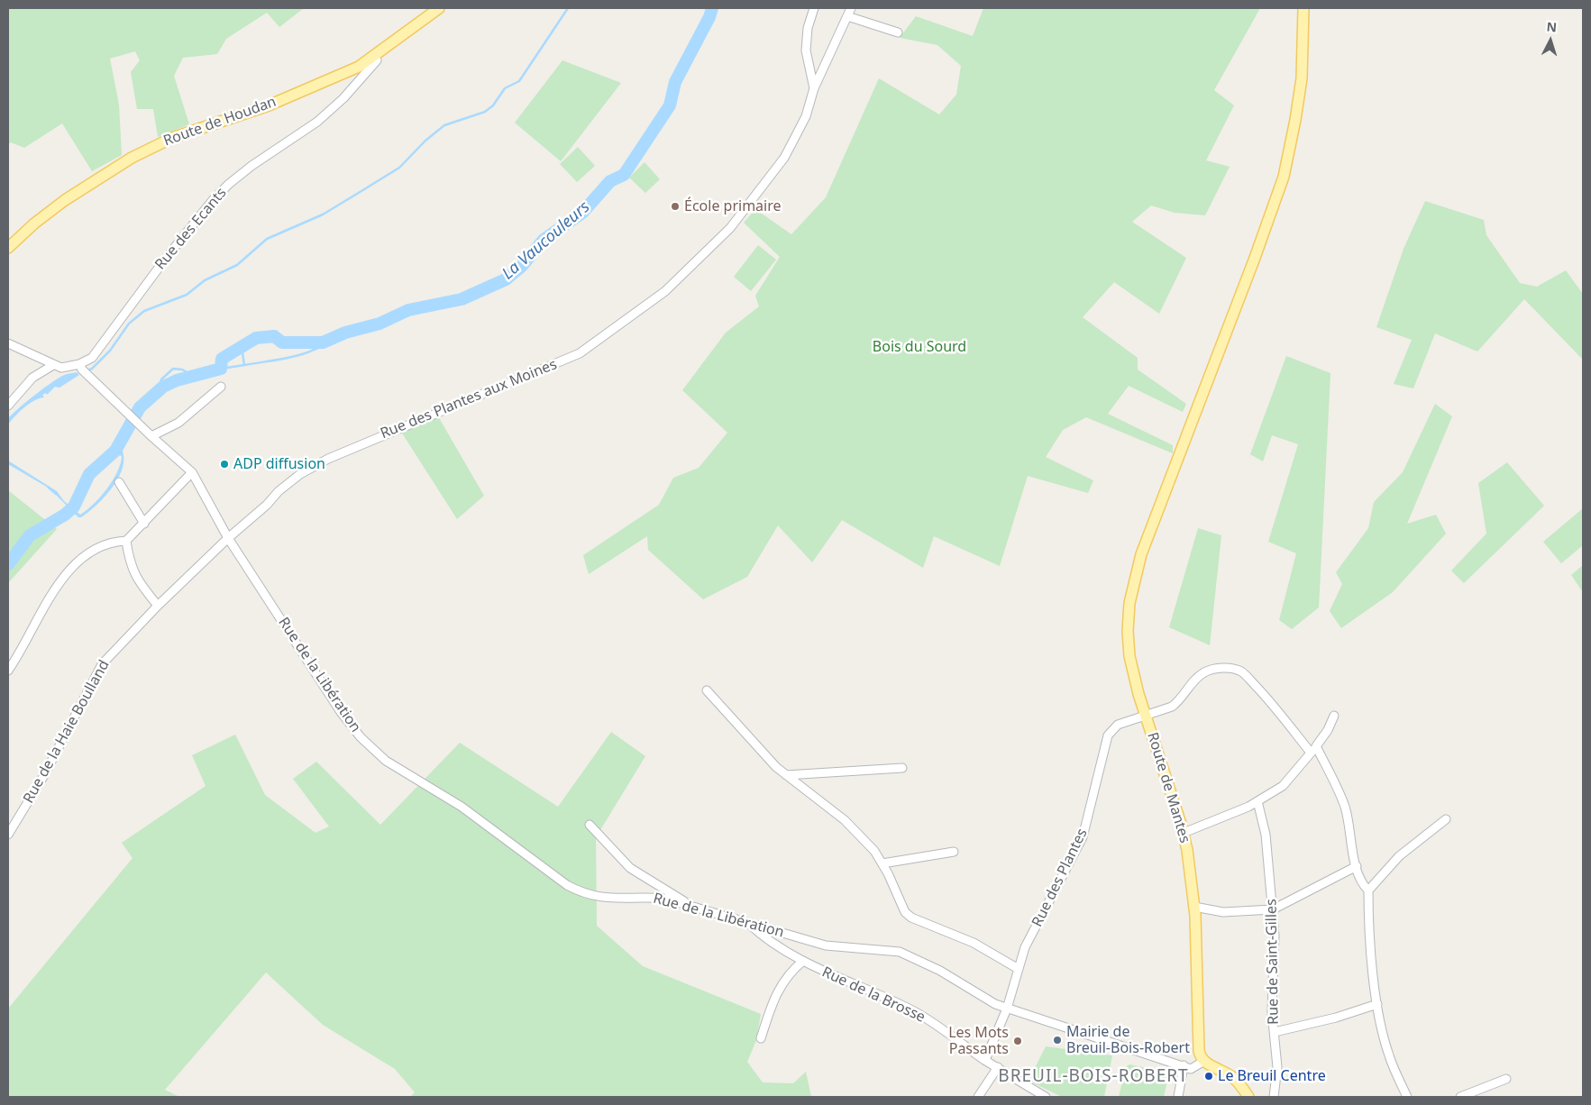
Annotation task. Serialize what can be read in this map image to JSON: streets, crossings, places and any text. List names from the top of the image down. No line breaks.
{"streets":{"main road":["Route de Houdan","Route de Mantes"],"street":["Rue des Ecants","Rue des Plantes aux Moines","Rue de la Libération","Rue de la Haie Boulland","Rue des Plantes","Rue de Saint-Gilles","Rue de la Brosse"]},"crossings":[["Route de Houdan","Rue des Ecants"],["Rue des Ecants","Rue de la Libération"],["Rue des Plantes aux Moines","Rue de la Libération"],["Rue des Plantes aux Moines","Rue de la Haie Boulland"],["Rue de la Libération","Rue de la Haie Boulland"],["Rue de la Libération","Route de Mantes"],["Rue de la Libération","Rue des Plantes"],["Rue de la Libération","Rue de la Brosse"],["Route de Mantes","Rue des Plantes"],["Rue des Plantes","Rue de la Brosse"]],"districts":["BREUIL-BOIS-ROBERT"],"water":["La Vaucouleurs"],"parks":["Bois du Sourd"],"places":["École primaire","ADP diffusion","Mairie de Breuil-Bois-Robert","Les Mots Passants","Le Breuil Centre"],"north":"top"}
